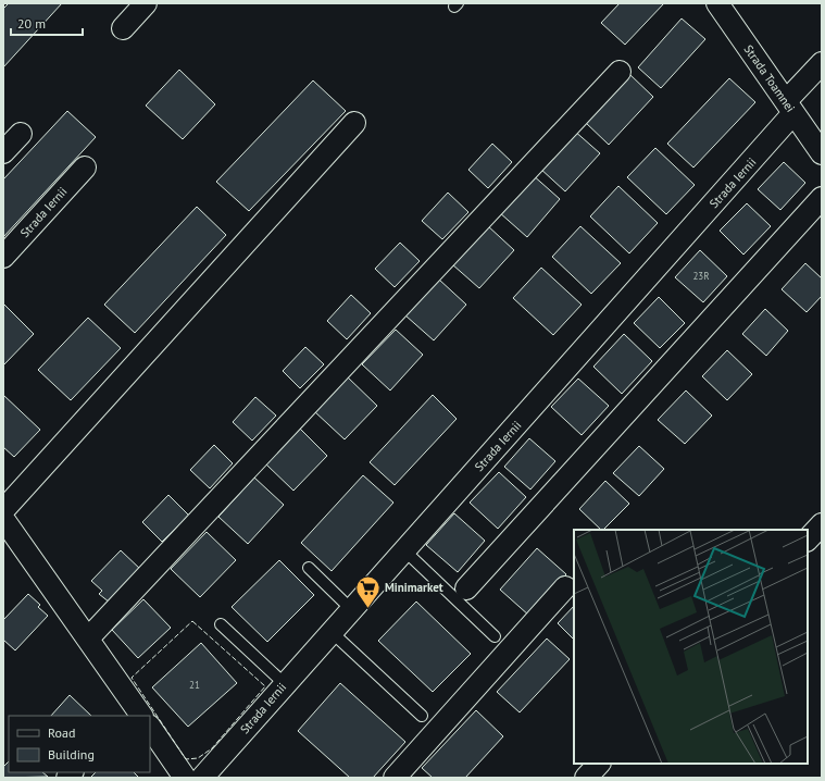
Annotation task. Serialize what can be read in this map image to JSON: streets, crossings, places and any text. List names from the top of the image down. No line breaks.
{"streets":{"street":["Strada Toamnei","Strada Iernii"]},"crossings":[["Strada Toamnei","Strada Iernii"]],"places":{"supermarket":["Minimarket"]},"house_numbers":["23R","21"],"legend":["Road","Building"],"scale_bar":"20 m"}
